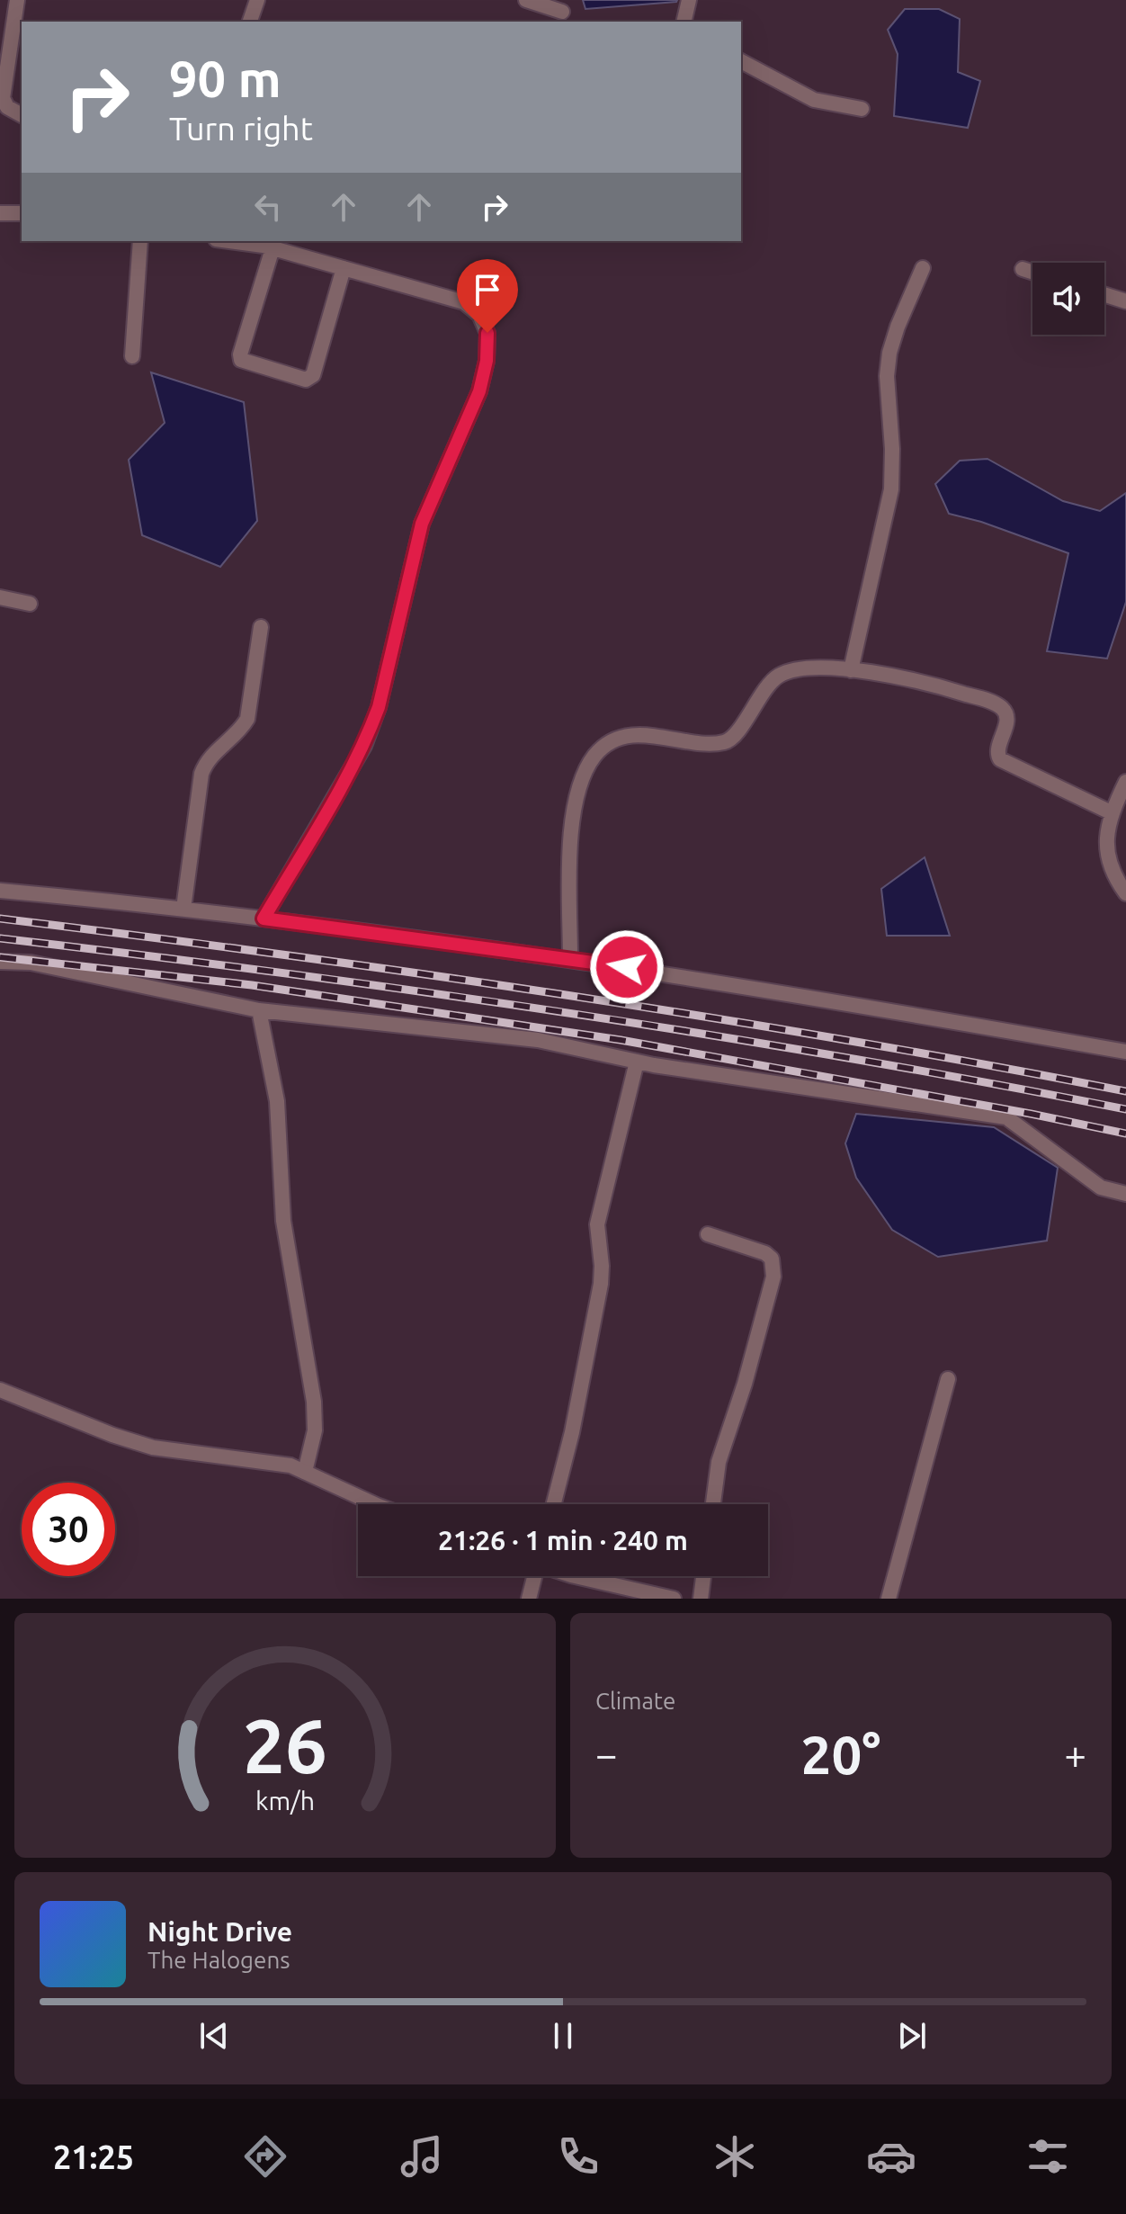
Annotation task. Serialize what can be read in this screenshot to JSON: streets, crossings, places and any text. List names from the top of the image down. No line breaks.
{"page":{"turn":["90 m","Turn right"],"limit":"30","trip":"21:26 · 1 min · 240 m","tile":"Climate","heat":["−","20°","+"],"song":["Night Drive","The Halogens"],"tabs":"21:25","gauge":["26","km/h"]}}
